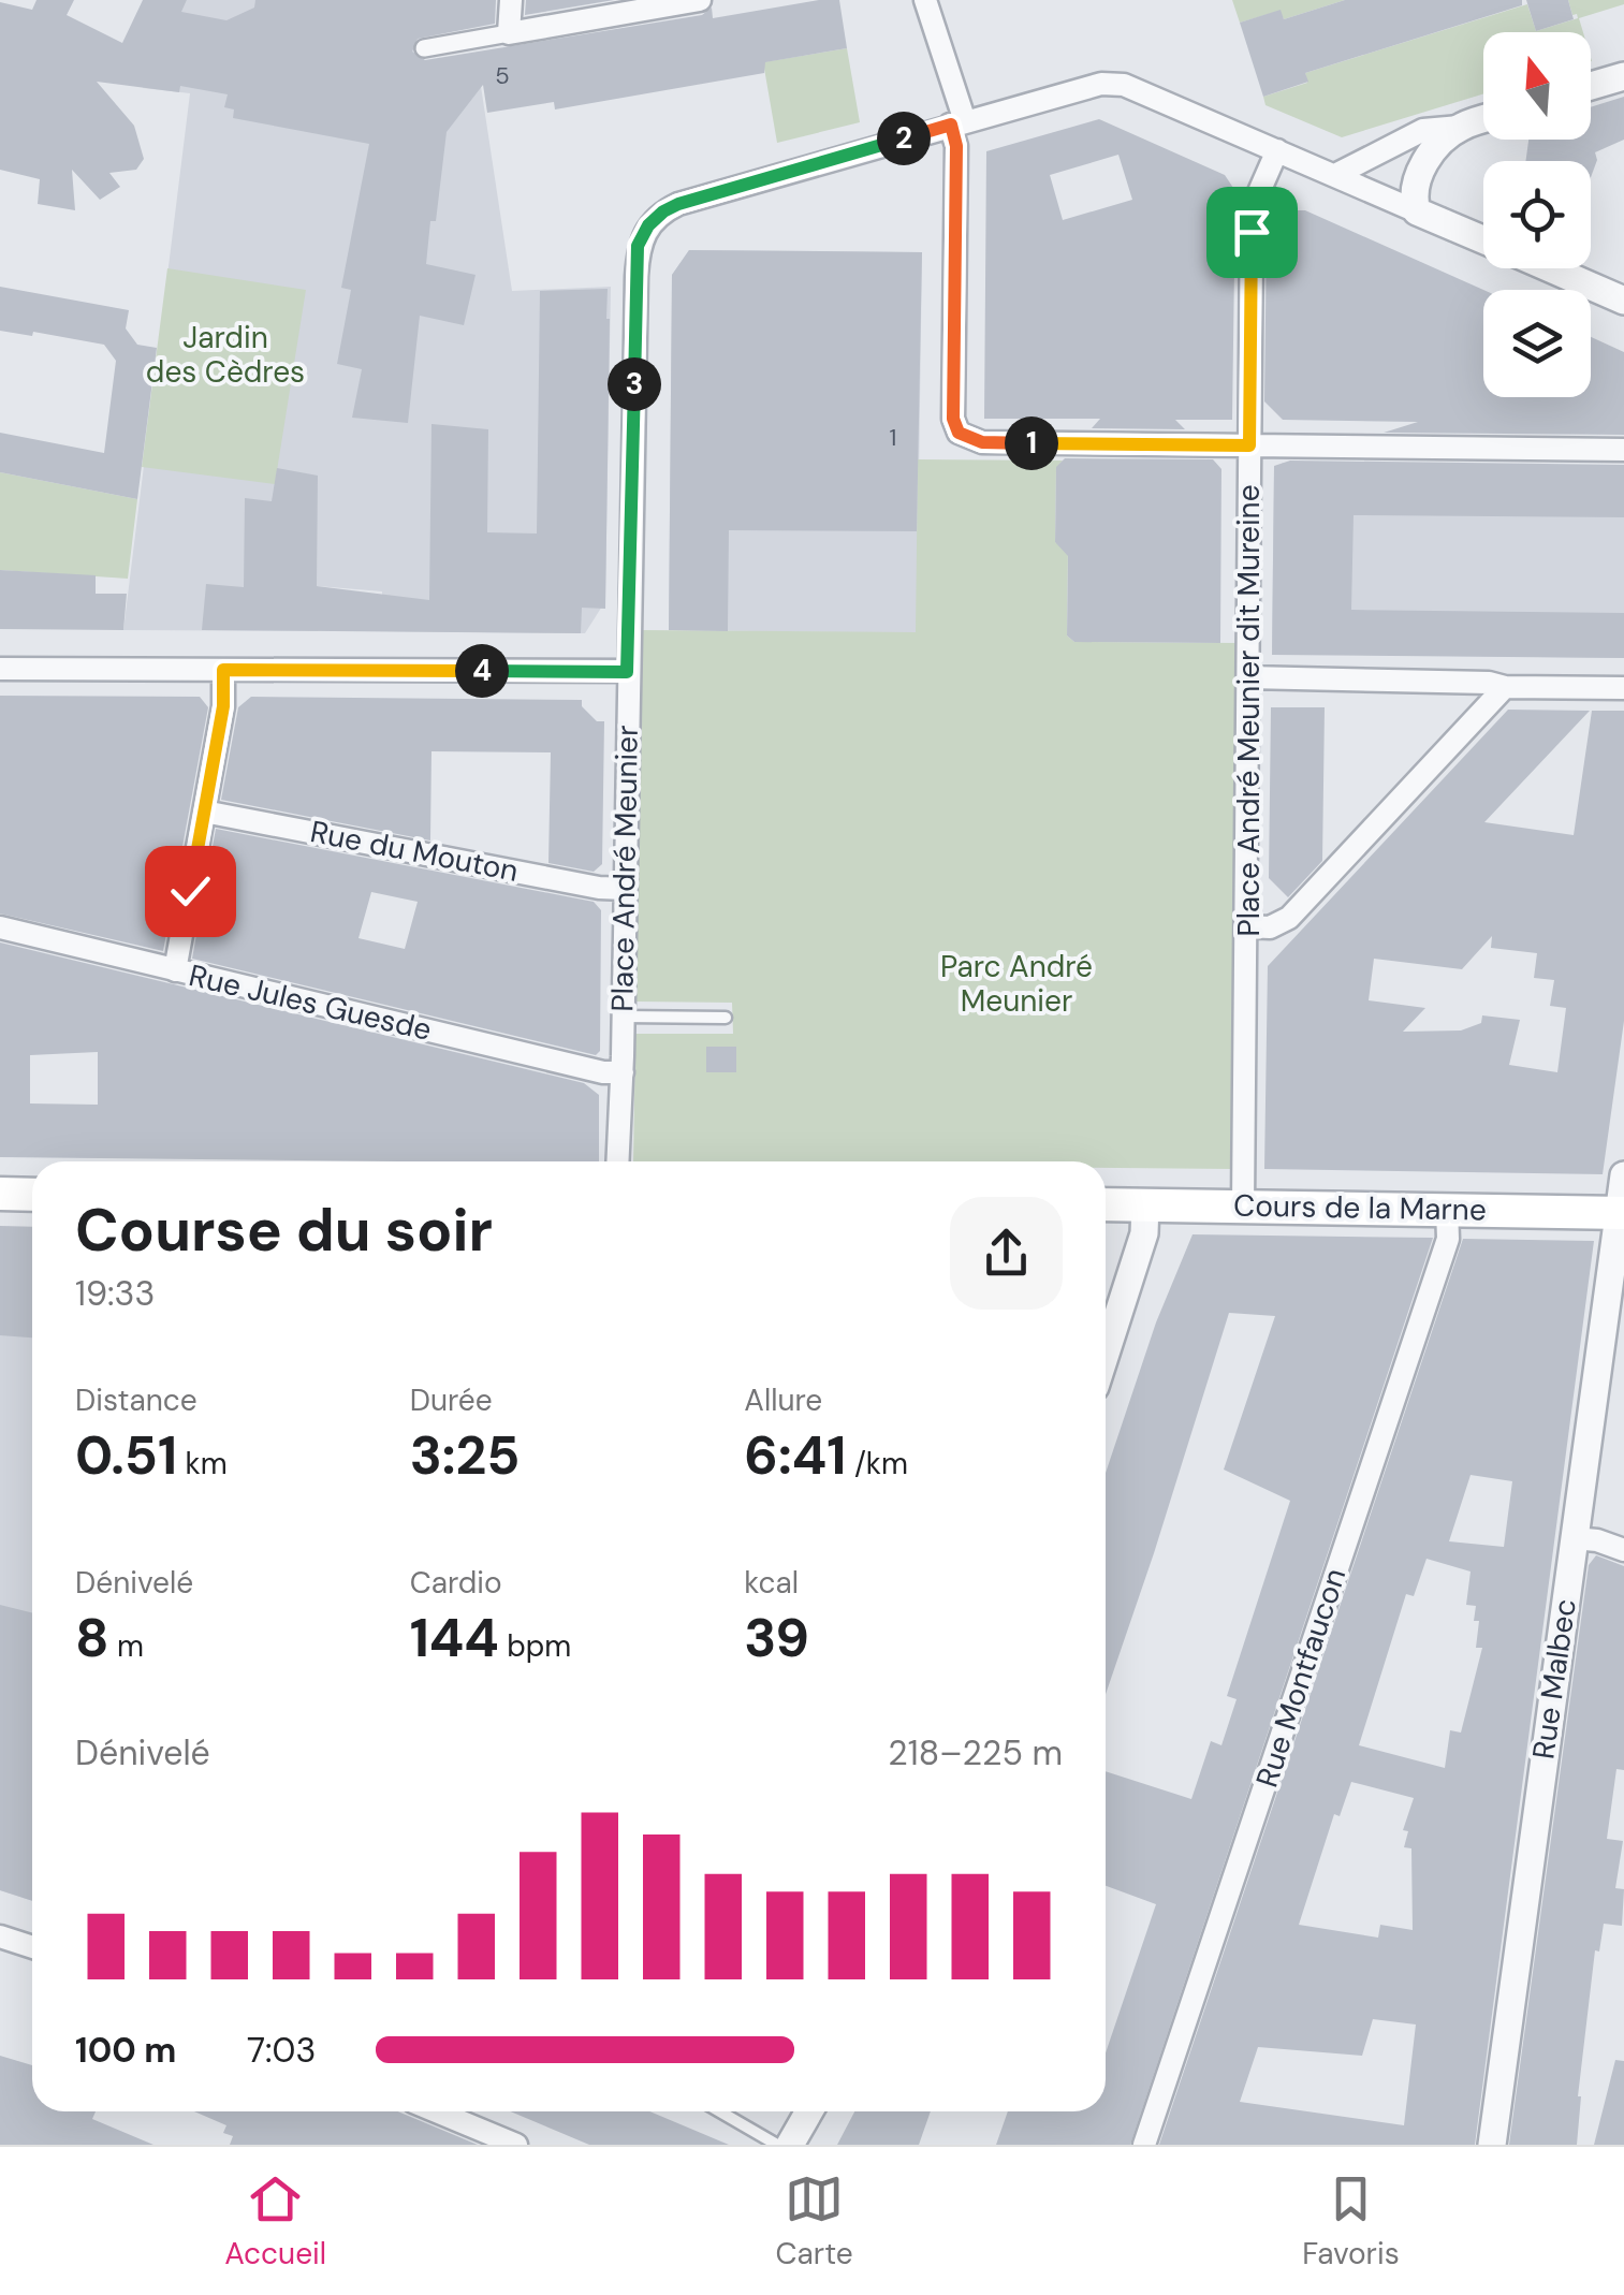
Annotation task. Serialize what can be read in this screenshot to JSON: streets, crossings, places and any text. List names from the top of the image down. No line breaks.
{"streets":{"main road":["Cours de la Marne"],"street":["Place André Meunier dit Mureine","Rue du Mouton","Place André Meunier","Rue Jules Guesde","Rue Montfaucon","Rue Malbec"]},"crossings":[["Place André Meunier dit Mureine","Place André Meunier"],["Place André Meunier dit Mureine","Cours de la Marne"],["Rue du Mouton","Place André Meunier"],["Place André Meunier","Rue Jules Guesde"],["Cours de la Marne","Rue Montfaucon"],["Cours de la Marne","Rue Malbec"]],"parks":["Jardin des Cèdres","Parc André Meunier"],"house_numbers":["5","1"],"north":"top","page":{"pins":["2","3","1","4"],"heading":["Course du soir","19:33"],"stats":[["Distance","0.51 km"],["Durée","3:25"],["Allure","6:41 /km"],["Dénivelé","8 m"],["Cardio","144 bpm"],["kcal","39"]],"chart":["Dénivelé","218–225 m"],"list":[{"name":"100 m","note":"7:03"}],"tabs":["Accueil","Carte","Favoris"]}}
